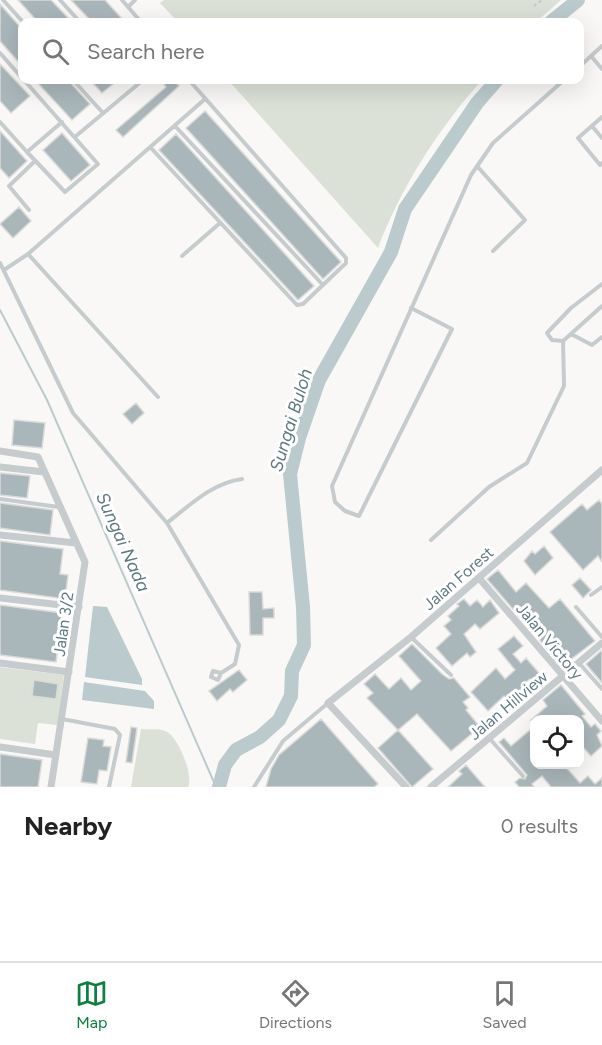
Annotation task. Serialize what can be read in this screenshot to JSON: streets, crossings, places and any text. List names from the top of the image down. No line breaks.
{"streets":{"street":["Jalan Forest","Jalan 3/2","Jalan Victory","Jalan Hillview"]},"crossings":[["Jalan Forest","Jalan Victory"],["Jalan Victory","Jalan Hillview"]],"water":["Sungai Buloh","Sungai Nada"],"page":{"search":"Search here","heading":["Nearby","0 results"],"nav":["Map","Directions","Saved"]}}
